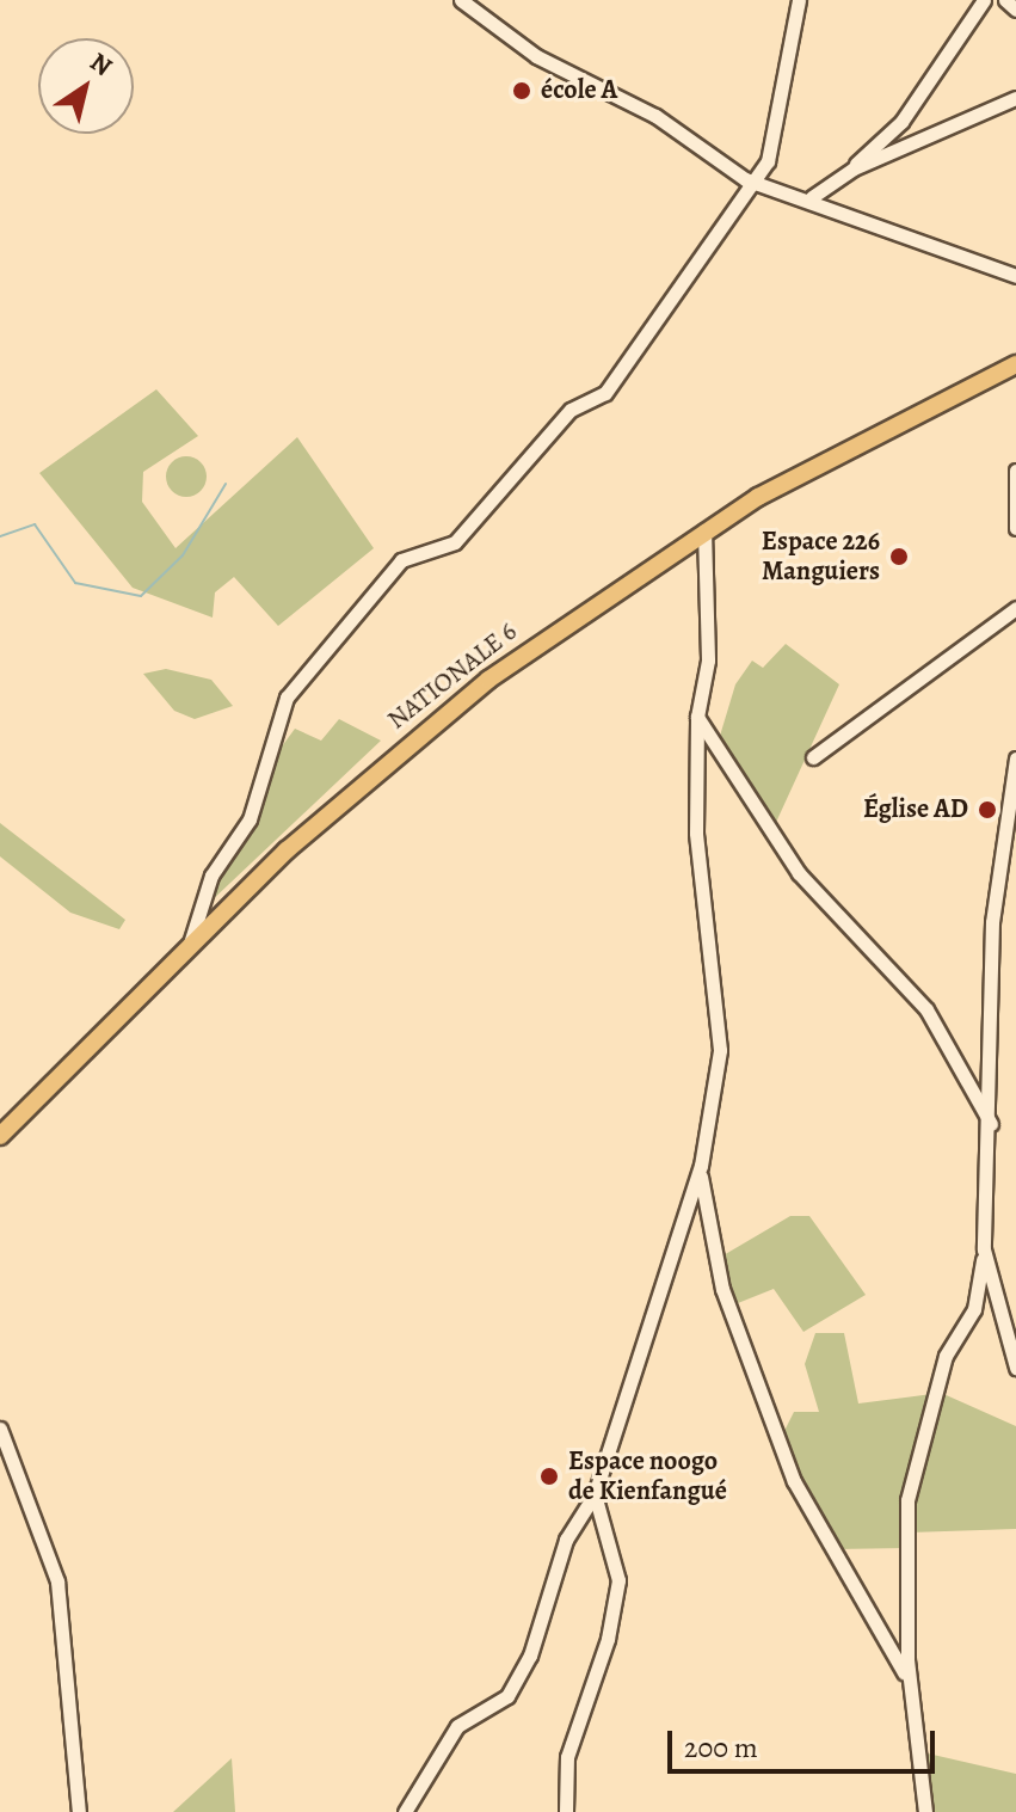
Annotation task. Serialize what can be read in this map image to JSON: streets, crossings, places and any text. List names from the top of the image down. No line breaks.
{"streets":{"main road":["NATIONALE 6"]},"places":["école A","Espace 226 Manguiers","Église AD","Espace noogo de Kienfangué"],"scale_bar":"200 m","north":"top right"}
